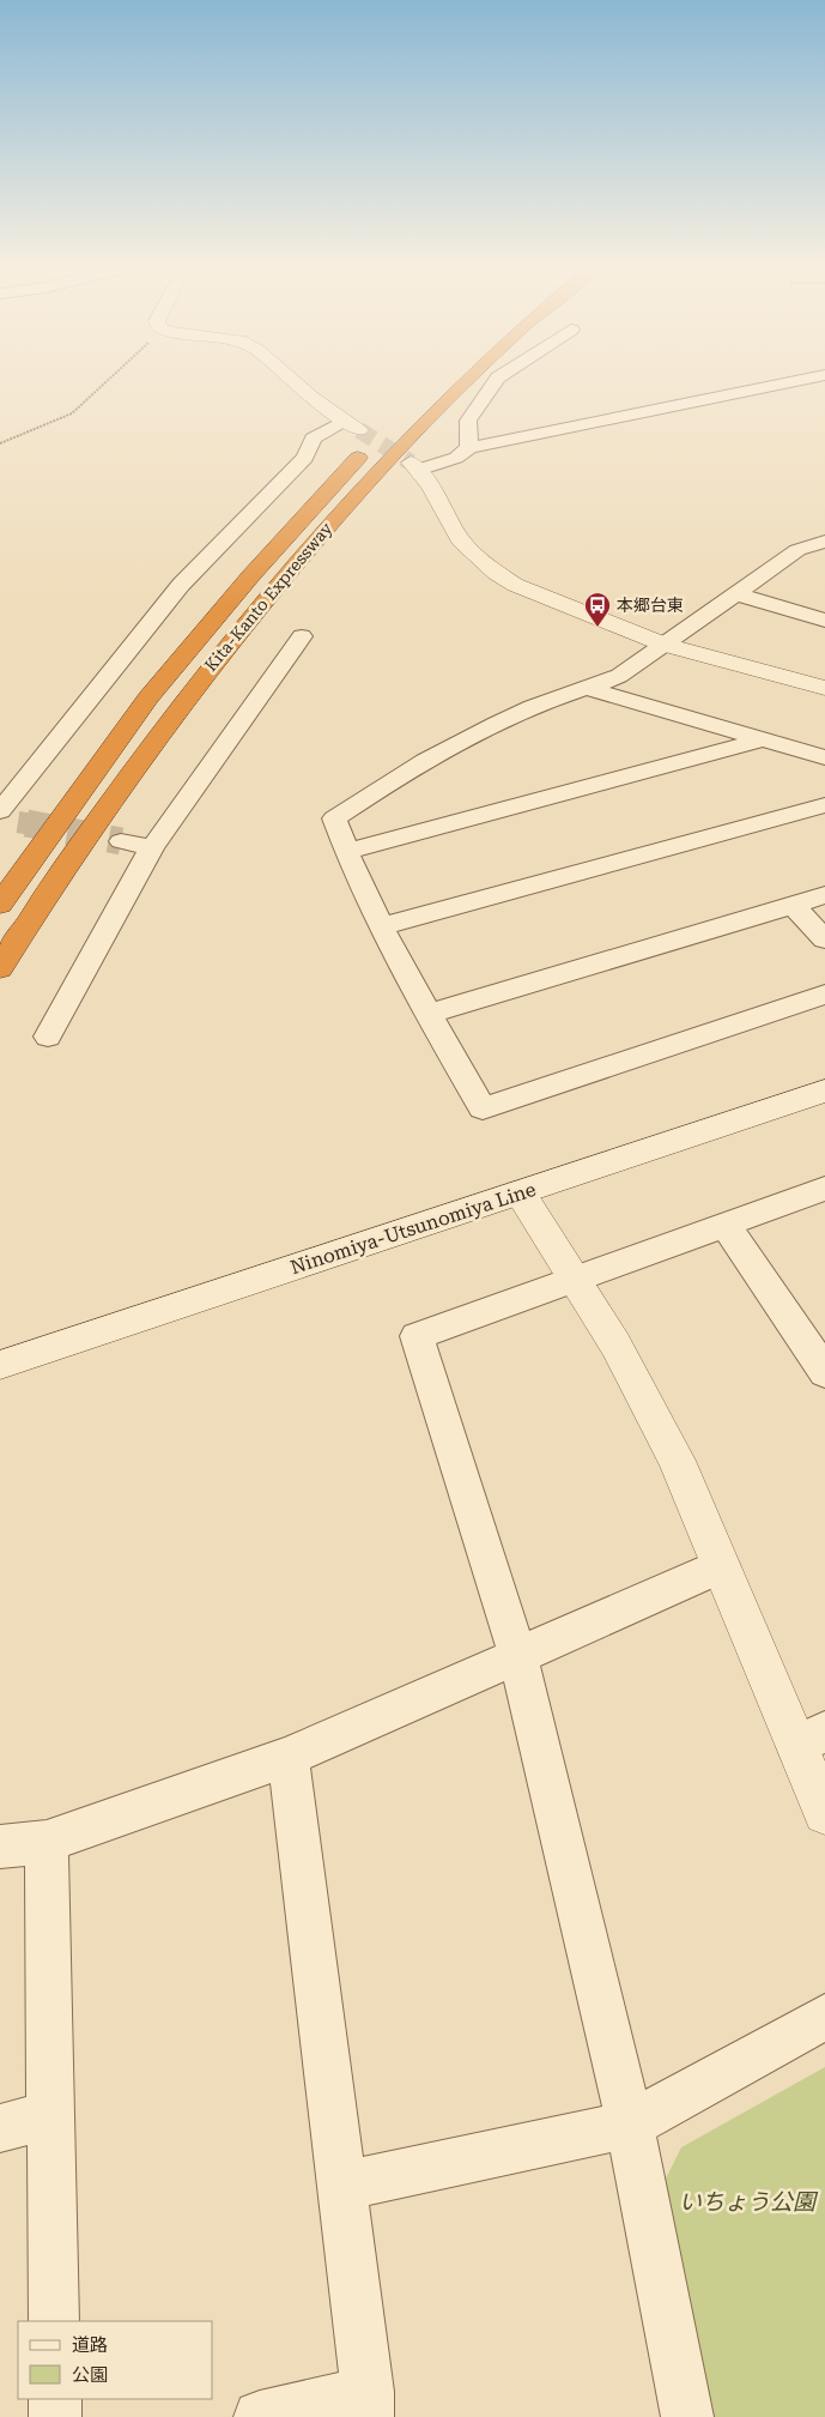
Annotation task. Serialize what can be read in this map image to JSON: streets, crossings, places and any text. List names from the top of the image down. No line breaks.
{"streets":{"highway":["Kita-Kanto Expressway"],"street":["Ninomiya-Utsunomiya Line"]},"parks":["いちょう公園"],"places":{"bus stop":["本郷台東"]},"legend":["道路","公園"]}
